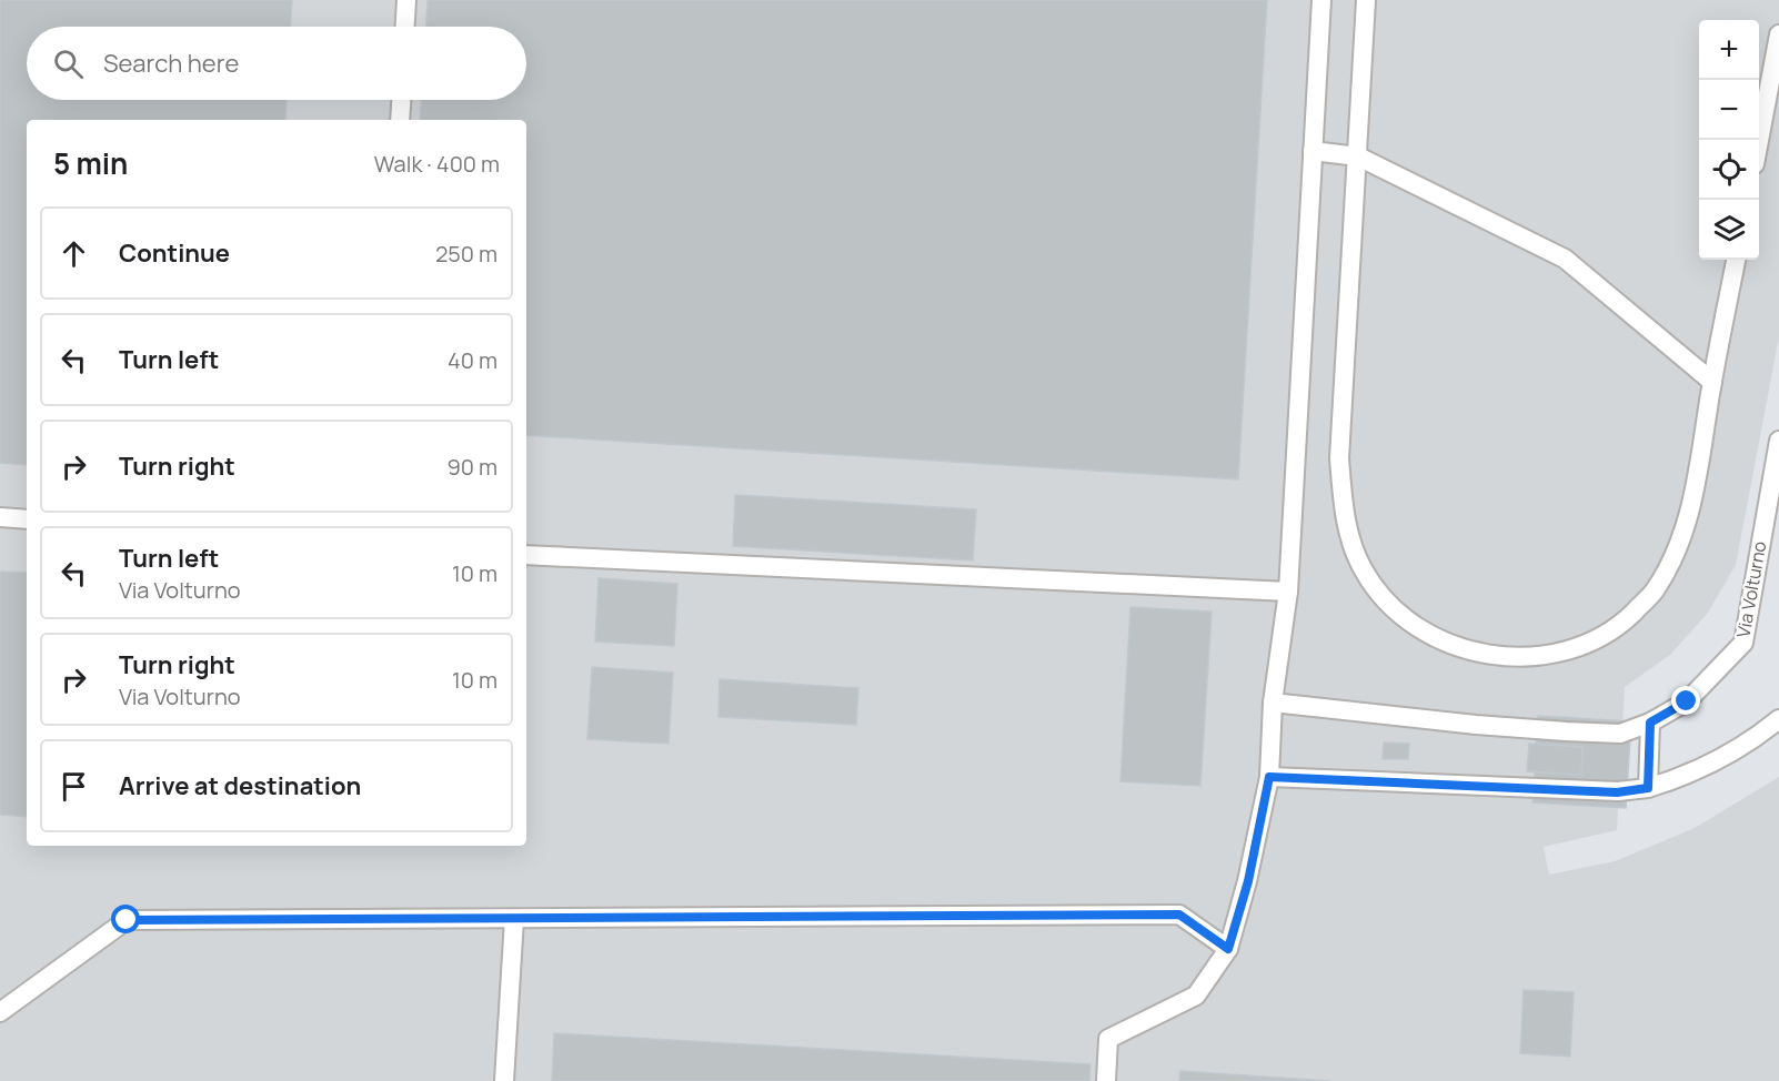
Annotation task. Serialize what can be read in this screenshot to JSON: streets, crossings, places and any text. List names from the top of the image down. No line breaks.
{"streets":{"lane":["Via Volturno"]},"page":{"map_buttons":["+","−"],"search":"Search here","heading":["5 min","Walk · 400 m"],"list":[["Continue","250 m"],["Turn left","40 m"],["Turn right","90 m"],["Turn left","Via Volturno","10 m"],["Turn right","Via Volturno","10 m"],"Arrive at destination"]}}
